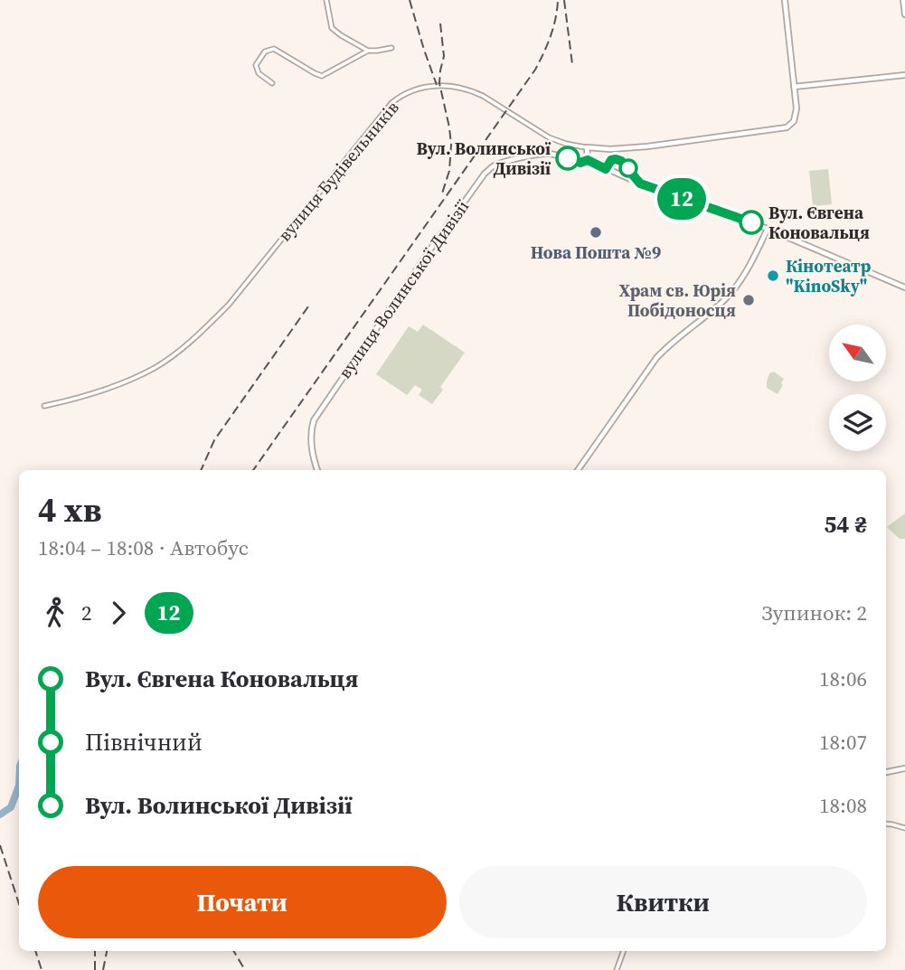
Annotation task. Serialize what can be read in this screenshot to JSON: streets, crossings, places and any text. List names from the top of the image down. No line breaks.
{"streets":{"street":["вулиця Будівельників","вулиця Волинської Дивізії"]},"places":["Вул. Волинської Дивізії","Вул. Євгена Коновальця","Нова Пошта №9","Кінотеатр \"KinoSky\"","Храм св. Юрія Побідоносця"],"lines":["bus line 12"],"north":"top left","page":{"on_map":"12","heading":["4 хв","18:04 – 18:08 · Автобус","54 ₴"],"legs":["2","12","Зупинок: 2"],"list":[{"name":"Вул. Євгена Коновальця","value":"18:06"},{"name":"Північний","value":"18:07"},{"name":"Вул. Волинської Дивізії","value":"18:08"}],"buttons":["Почати","Квитки"]}}
